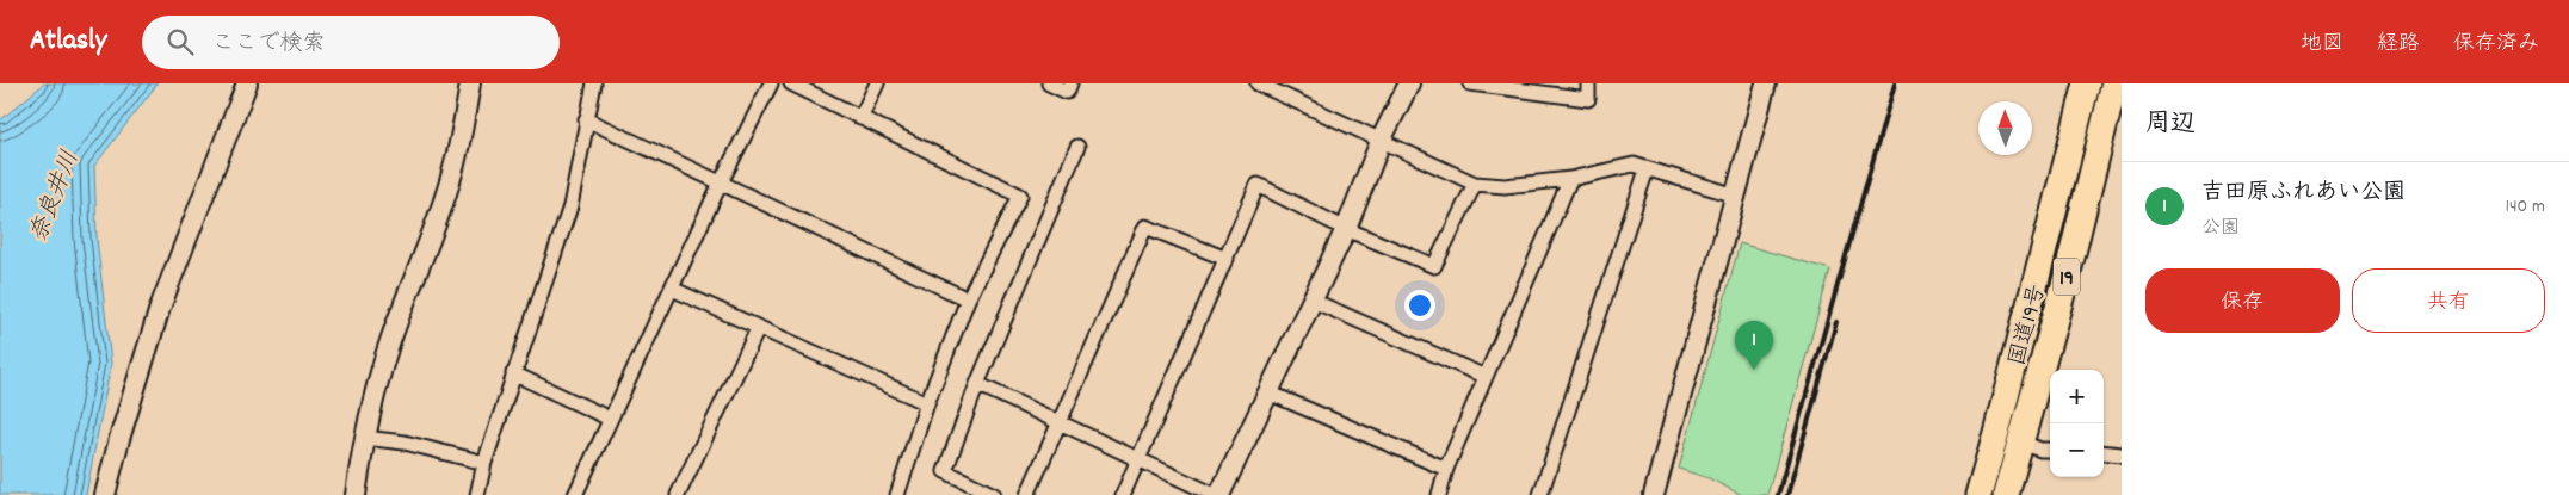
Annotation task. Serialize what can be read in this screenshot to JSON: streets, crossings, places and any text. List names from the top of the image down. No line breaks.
{"streets":{"highway":["19","国道19号"]},"water":["奈良井川"],"north":"top","page":{"header":"Atlasly","search":"ここで検索","nav":["地図","経路","保存済み"],"heading":"周辺","list":[{"mark":"1","name":"吉田原ふれあい公園","note":"公園","value":"140 m"}],"buttons":["保存","共有"],"pins":"1","map_buttons":["+","−"]}}
